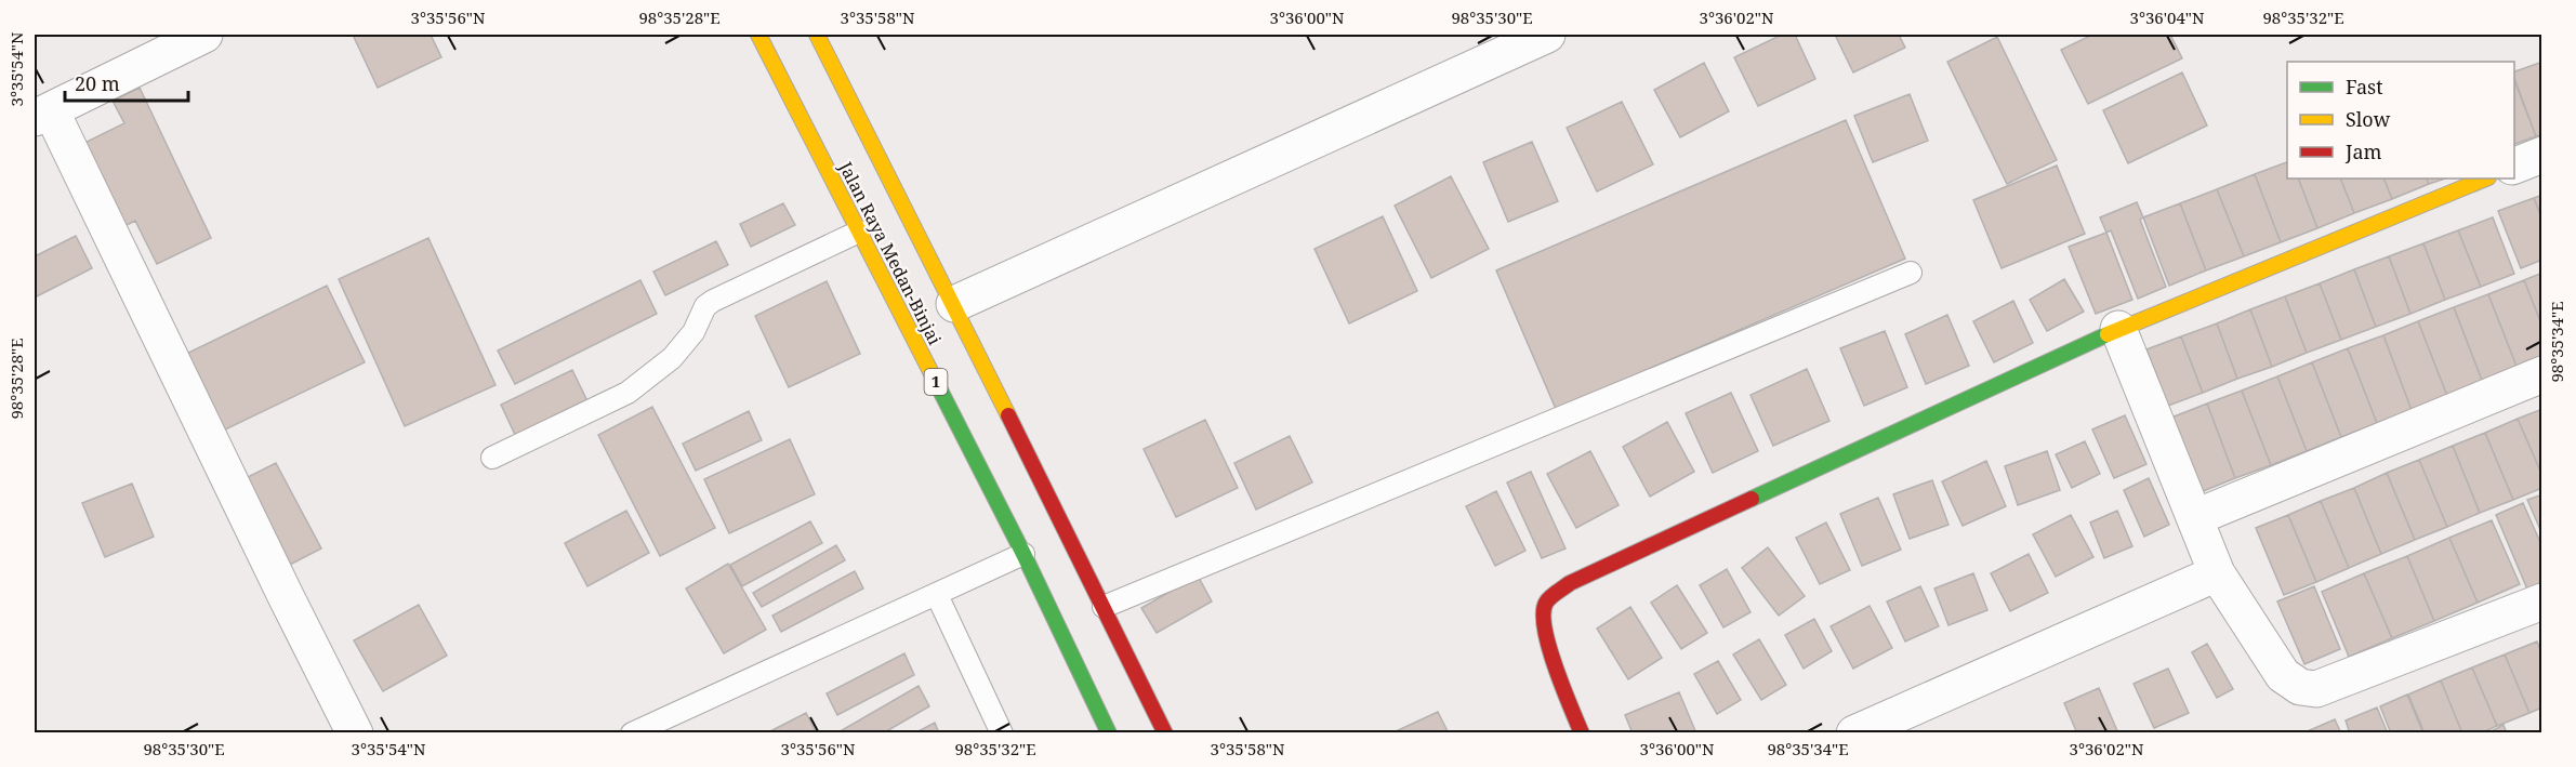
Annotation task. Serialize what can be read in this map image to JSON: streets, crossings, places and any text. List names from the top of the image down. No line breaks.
{"streets":{"main road":["Jalan Raya Medan-Binjai","1"]},"legend":["Fast","Slow","Jam"],"scale_bar":"20 m","coordinates":["3°35'56\"N","98°35'28\"E","3°35'58\"N","3°36'00\"N","98°35'30\"E","3°36'02\"N","3°36'04\"N","98°35'32\"E","3°35'54\"N","98°35'34\"E"]}
